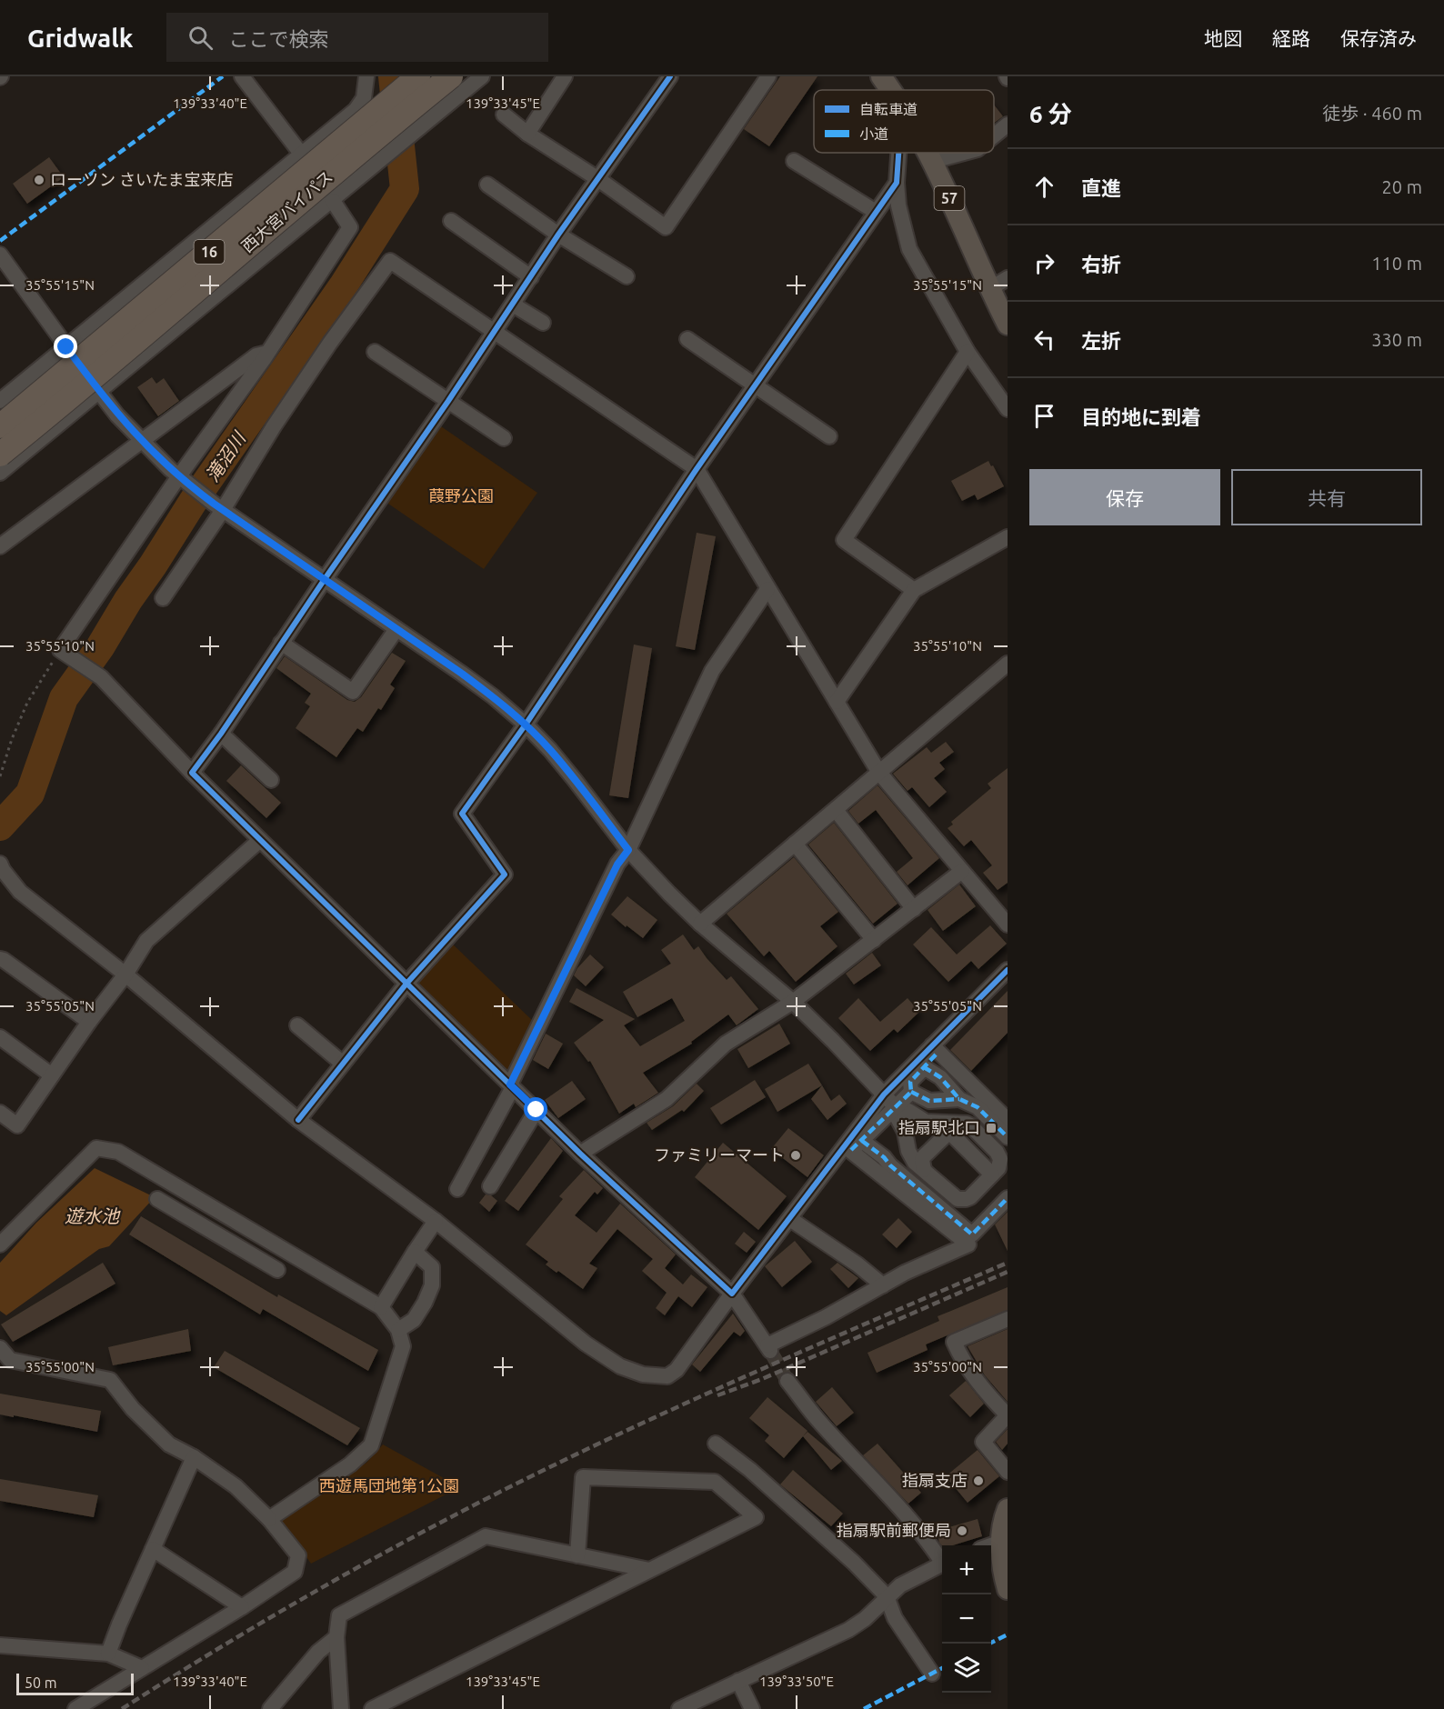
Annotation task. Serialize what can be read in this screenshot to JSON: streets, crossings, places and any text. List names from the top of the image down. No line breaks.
{"streets":{"highway":["西大宮バイパス","16"],"main road":["57"]},"water":["滝沼川","遊水池"],"parks":["葭野公園","西遊馬団地第1公園"],"places":{"other":["ローソン さいたま宝来店","ファミリーマート","指扇支店","指扇駅前郵便局"],"transit":["指扇駅北口"]},"legend":["自転車道","小道"],"scale_bar":"50 m","page":{"header":"Gridwalk","search":"ここで検索","nav":["地図","経路","保存済み"],"heading":["6 分","徒歩 · 460 m"],"list":[["直進","20 m"],["右折","110 m"],["左折","330 m"],"目的地に到着"],"buttons":["保存","共有"],"map_buttons":["+","−"],"scale":"50 m"},"coordinates":["139°33'40\"E","139°33'45\"E","35°55'15\"N","35°55'10\"N","35°55'05\"N","35°55'00\"N","139°33'50\"E"]}
